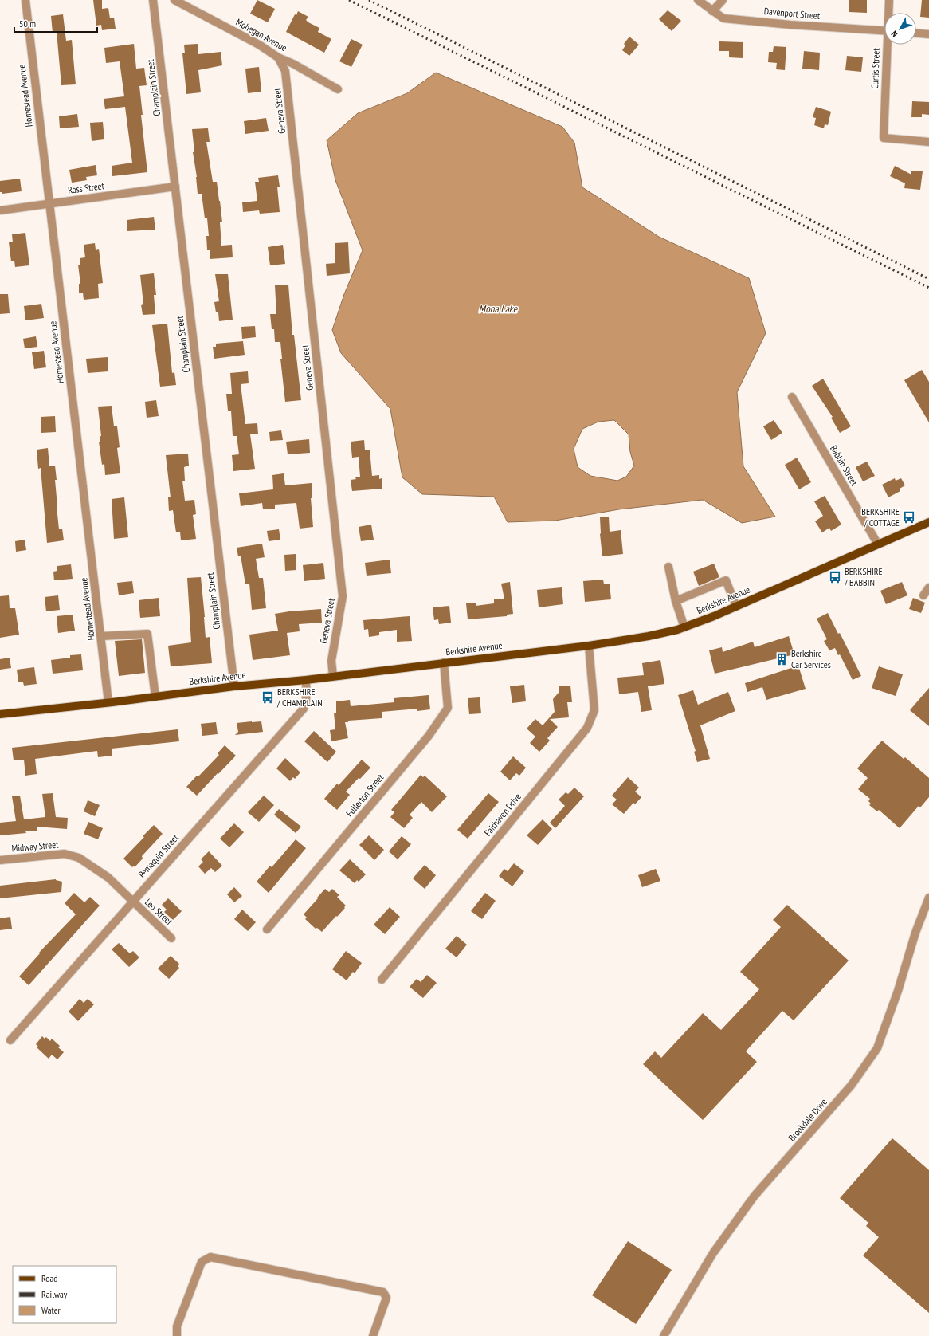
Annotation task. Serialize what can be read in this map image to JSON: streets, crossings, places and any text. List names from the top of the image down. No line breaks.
{"streets":{"main road":["Berkshire Avenue"],"street":["Davenport Street","Mohegan Avenue","Curtis Street","Champlain Street","Homestead Avenue","Geneva Street","Ross Street","Babbin Street","Fullerton Street","Fairhaven Drive","Midway Street","Pemaquid Street","Leo Street","Brookdale Drive"]},"crossings":[["Mohegan Avenue","Geneva Street"],["Champlain Street","Ross Street"],["Champlain Street","Berkshire Avenue"],["Homestead Avenue","Ross Street"],["Homestead Avenue","Berkshire Avenue"],["Geneva Street","Berkshire Avenue"],["Babbin Street","Berkshire Avenue"],["Berkshire Avenue","Fullerton Street"],["Berkshire Avenue","Fairhaven Drive"],["Berkshire Avenue","Pemaquid Street"],["Midway Street","Pemaquid Street"],["Midway Street","Leo Street"],["Pemaquid Street","Leo Street"]],"water":["Mona Lake"],"places":{"bus stop":["BERKSHIRE / COTTAGE","BERKSHIRE / BABBIN","BERKSHIRE / CHAMPLAIN"],"building":["Berkshire Car Services"]},"legend":["Road","Railway","Water"],"scale_bar":"50 m","north":"bottom left"}
